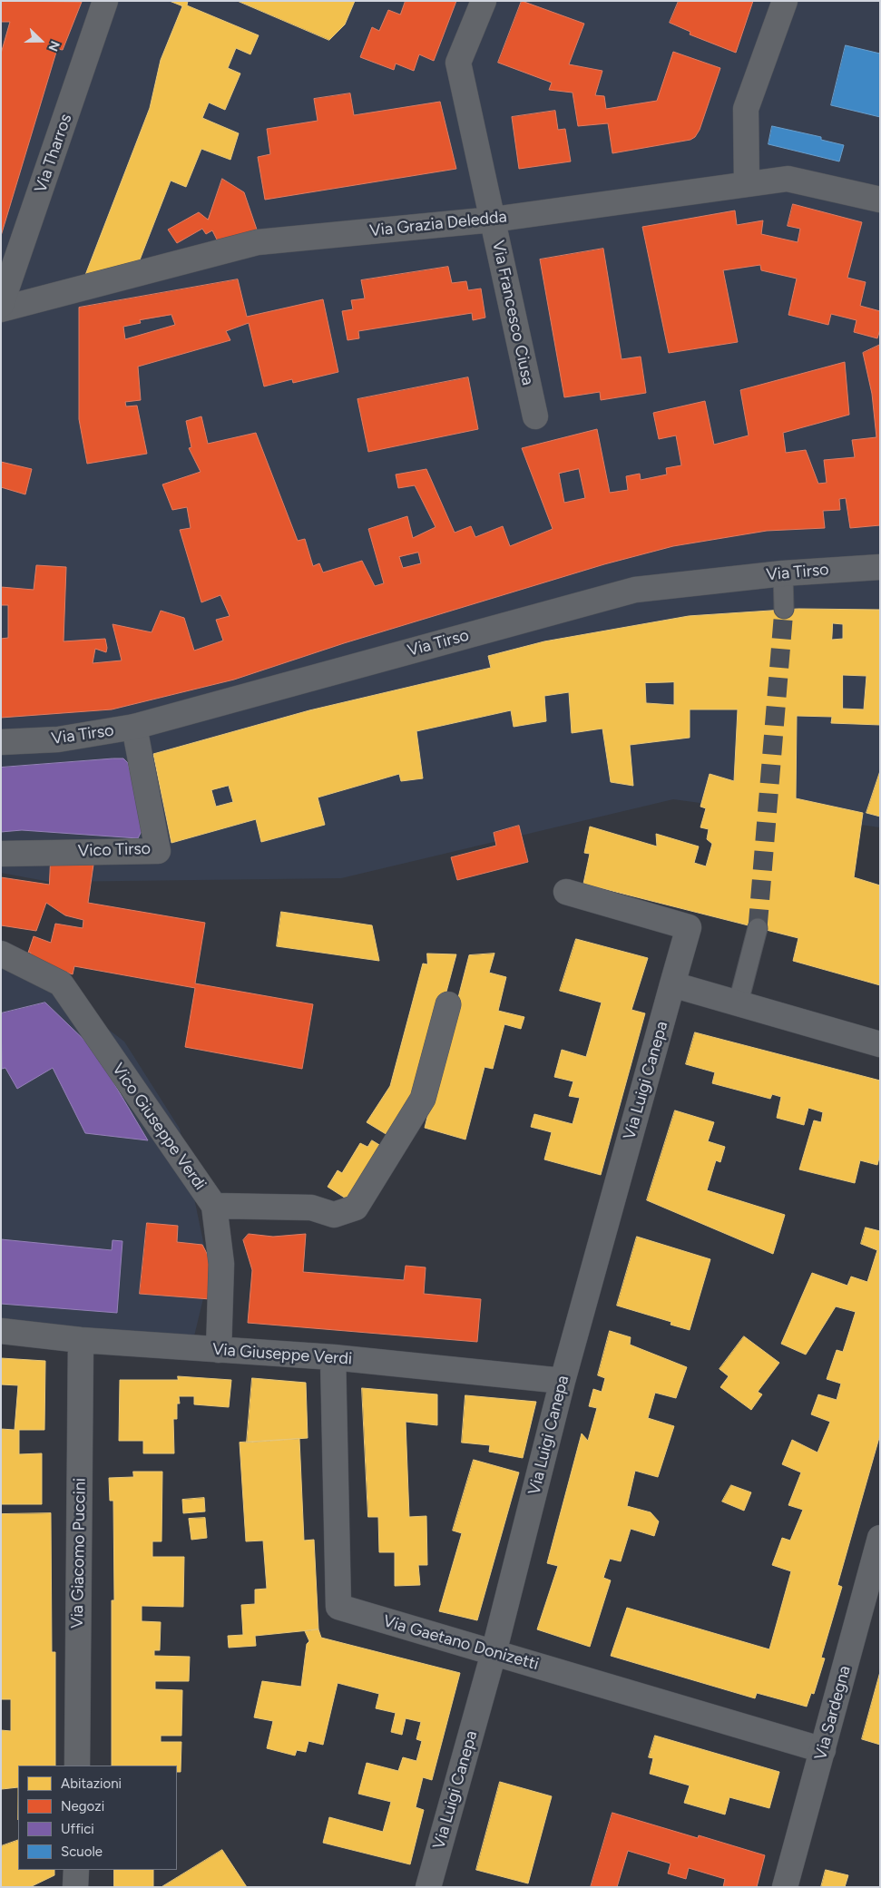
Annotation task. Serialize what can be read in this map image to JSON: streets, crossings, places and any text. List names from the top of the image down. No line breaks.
{"streets":{"street":["Via Tharros","Via Grazia Deledda","Via Francesco Ciusa","Via Tirso","Vico Tirso","Via Luigi Canepa","Vico Giuseppe Verdi","Via Giuseppe Verdi","Via Giacomo Puccini","Via Gaetano Donizetti","Via Sardegna"]},"crossings":[["Via Grazia Deledda","Via Francesco Ciusa"],["Via Tirso","Vico Tirso"],["Via Luigi Canepa","Via Giuseppe Verdi"],["Via Luigi Canepa","Via Gaetano Donizetti"],["Vico Giuseppe Verdi","Via Giuseppe Verdi"],["Via Giuseppe Verdi","Via Giacomo Puccini"],["Via Giuseppe Verdi","Via Gaetano Donizetti"],["Via Gaetano Donizetti","Via Sardegna"]],"legend":["Abitazioni","Negozi","Uffici","Scuole"],"north":"right"}
